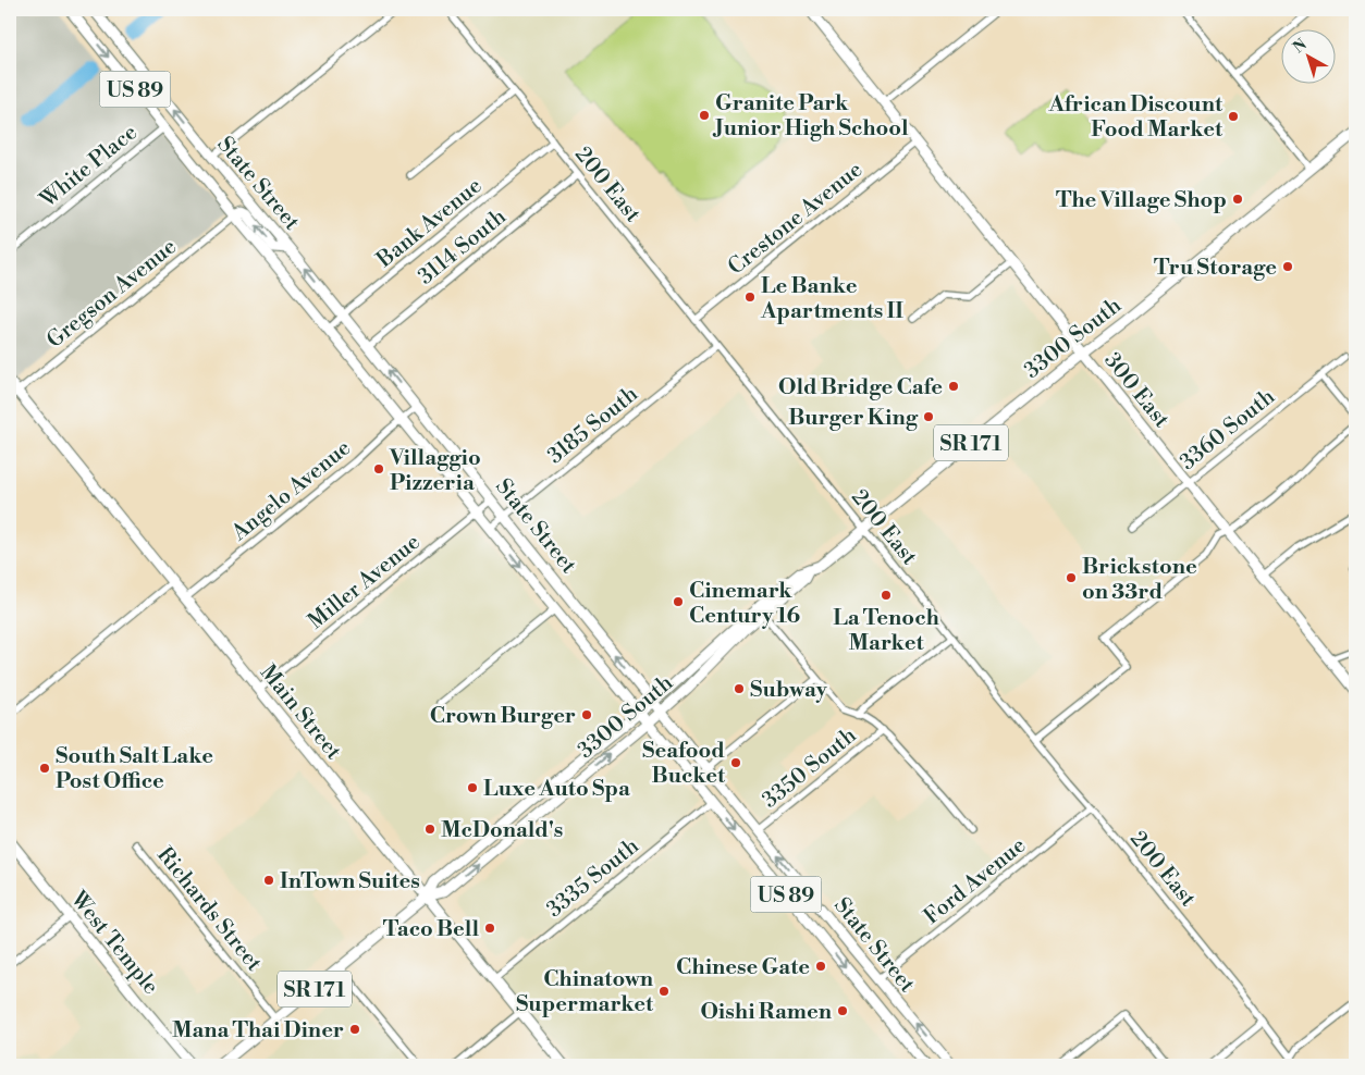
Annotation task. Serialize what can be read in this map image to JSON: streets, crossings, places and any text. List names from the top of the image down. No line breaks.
{"streets":{"main road":["US 89","State Street","3300 South","300 East","SR 171","Main Street","West Temple"],"street":["White Place","200 East","Crestone Avenue","Bank Avenue","3114 South","Gregson Avenue","3185 South","3360 South","Angelo Avenue","Miller Avenue","3350 South","3335 South","Ford Avenue","Richards Street"]},"crossings":[["White Place","State Street"],["State Street","Bank Avenue"],["State Street","3114 South"],["State Street","Gregson Avenue"],["State Street","3300 South"],["State Street","3185 South"],["State Street","Angelo Avenue"],["State Street","Miller Avenue"],["State Street","3350 South"],["State Street","3335 South"],["State Street","Ford Avenue"],["200 East","Crestone Avenue"],["200 East","Bank Avenue"],["200 East","3114 South"],["200 East","3300 South"],["200 East","3185 South"],["200 East","Ford Avenue"],["Crestone Avenue","300 East"],["Gregson Avenue","Main Street"],["3300 South","300 East"],["3300 South","Main Street"],["3300 South","Richards Street"],["300 East","3360 South"],["Angelo Avenue","Main Street"],["Miller Avenue","Main Street"],["Main Street","3335 South"]],"places":["Granite Park Junior High School","African Discount Food Market","The Village Shop","Tru Storage","Le Banke Apartments II","Old Bridge Cafe","Burger King","Villaggio Pizzeria","Brickstone on 33rd","La Tenoch Market","Cinemark Century 16","Subway","Crown Burger","Seafood Bucket","South Salt Lake Post Office","Luxe Auto Spa","McDonald's","InTown Suites","Taco Bell","Chinese Gate","Chinatown Supermarket","Oishi Ramen","Mana Thai Diner"],"north":"top left"}
